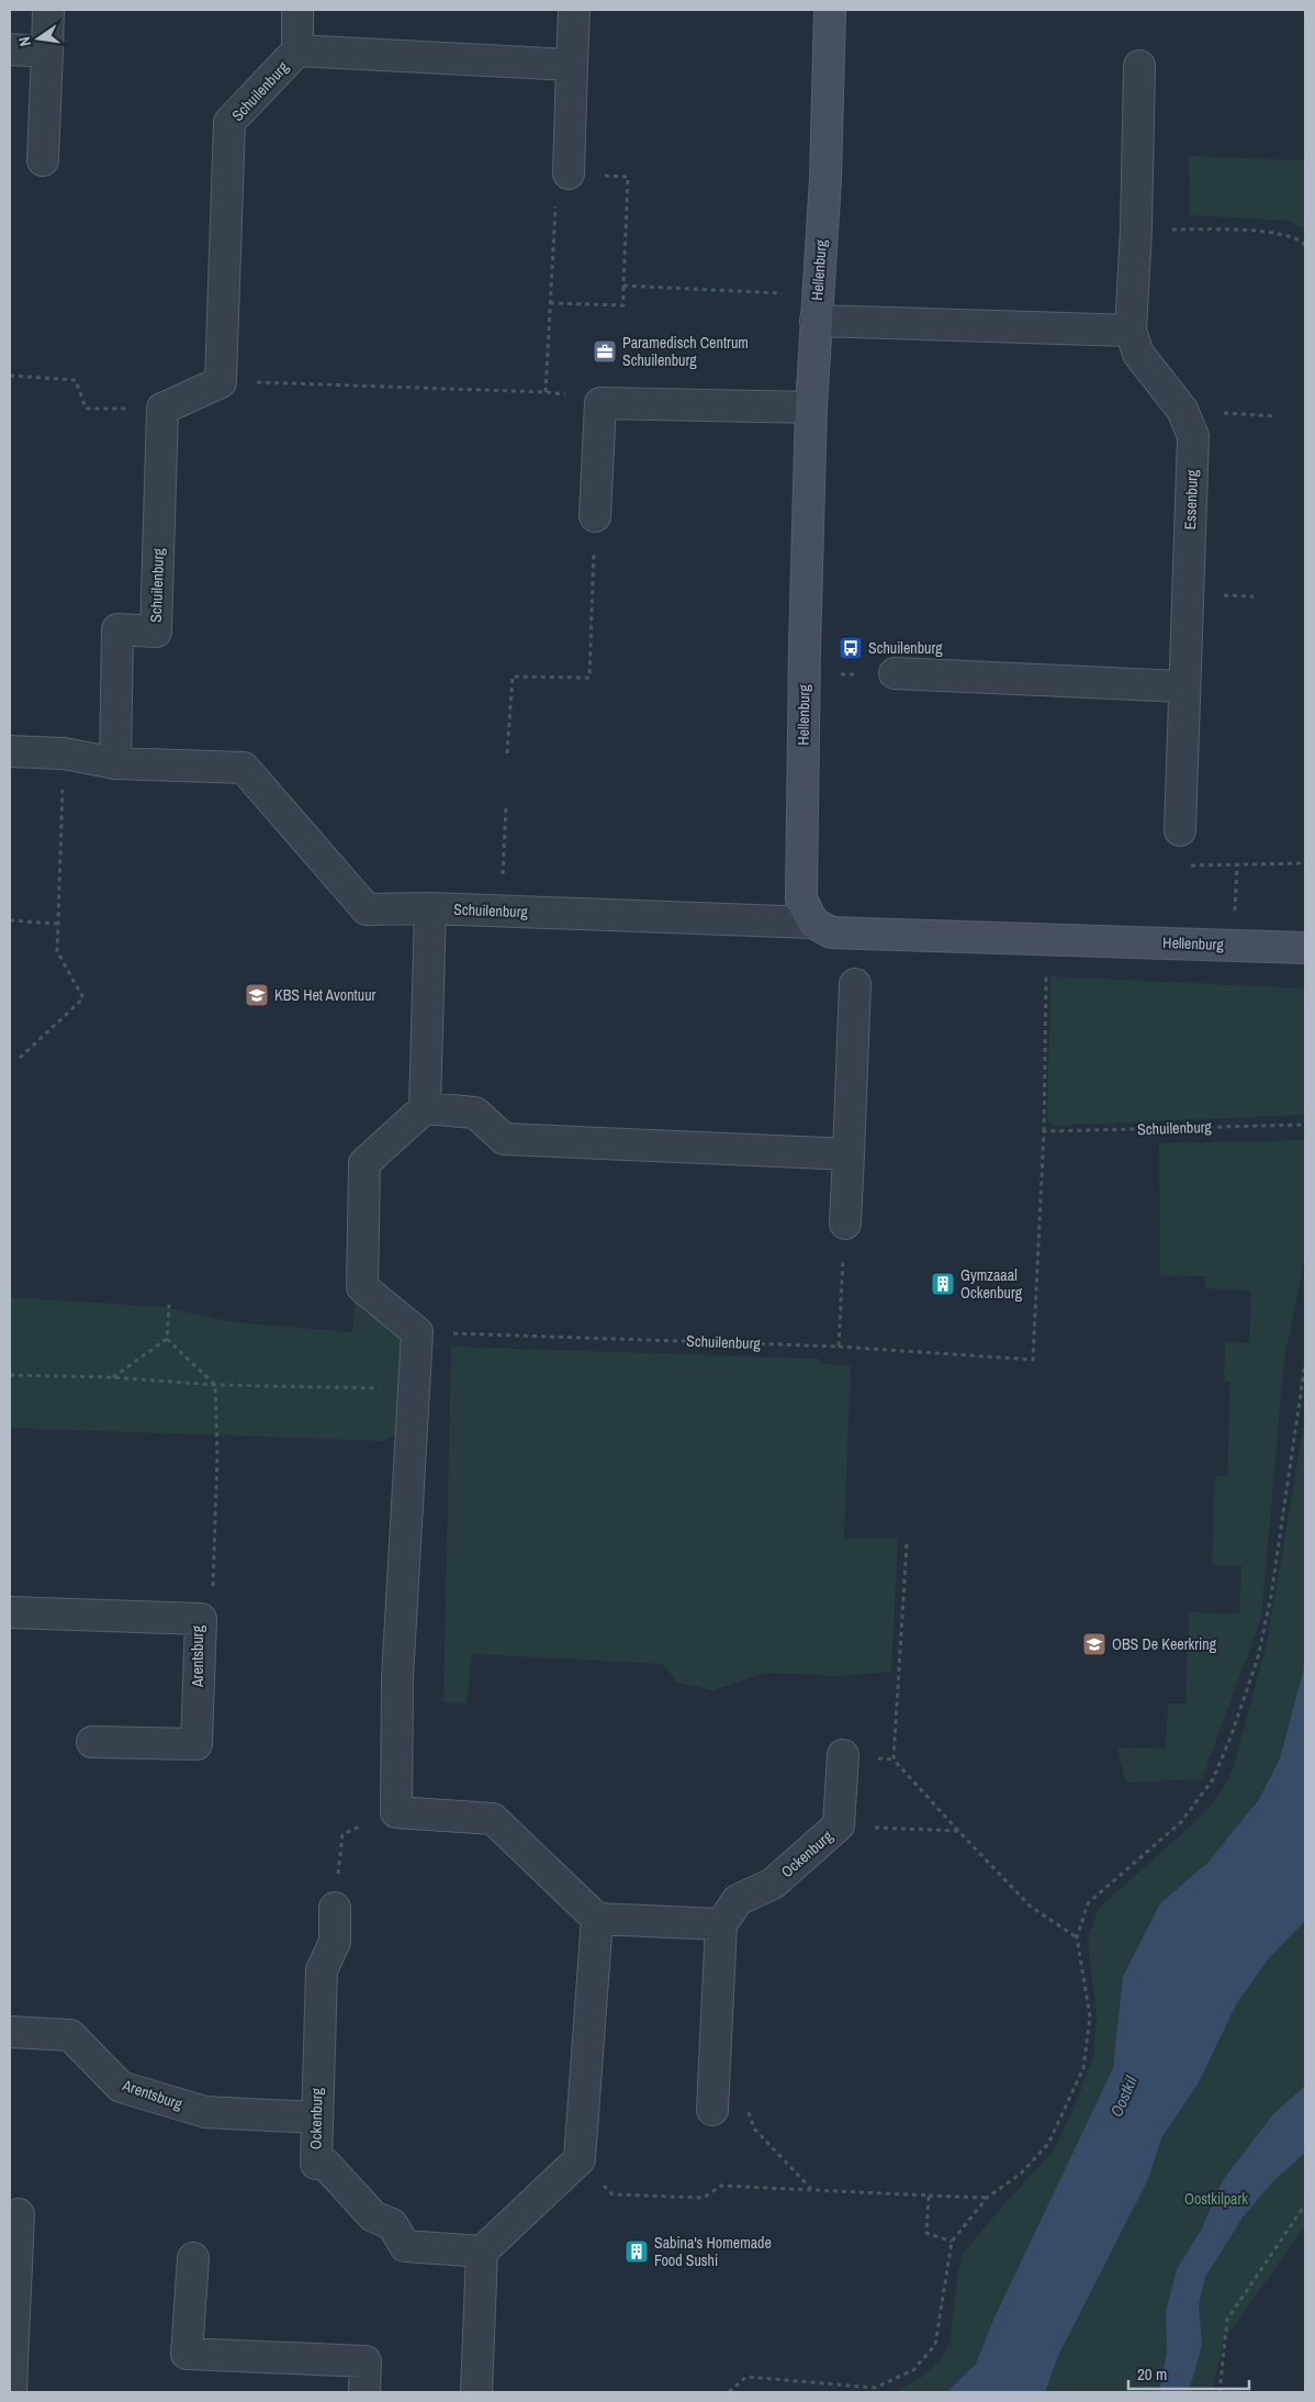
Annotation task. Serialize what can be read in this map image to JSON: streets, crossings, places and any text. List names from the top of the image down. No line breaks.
{"streets":{"street":["Schuilenburg","Hellenburg","Essenburg","Arentsburg","Ockenburg"]},"crossings":[["Schuilenburg","Hellenburg"],["Arentsburg","Ockenburg"]],"water":["Oostkil"],"parks":["Oostkilpark"],"places":{"office":["Paramedisch Centrum Schuilenburg"],"bus stop":["Schuilenburg"],"school or university":["KBS Het Avontuur","OBS De Keerkring"],"building":["Gymzaaal Ockenburg","Sabina's Homemade Food Sushi"]},"scale_bar":"20 m","north":"left"}
